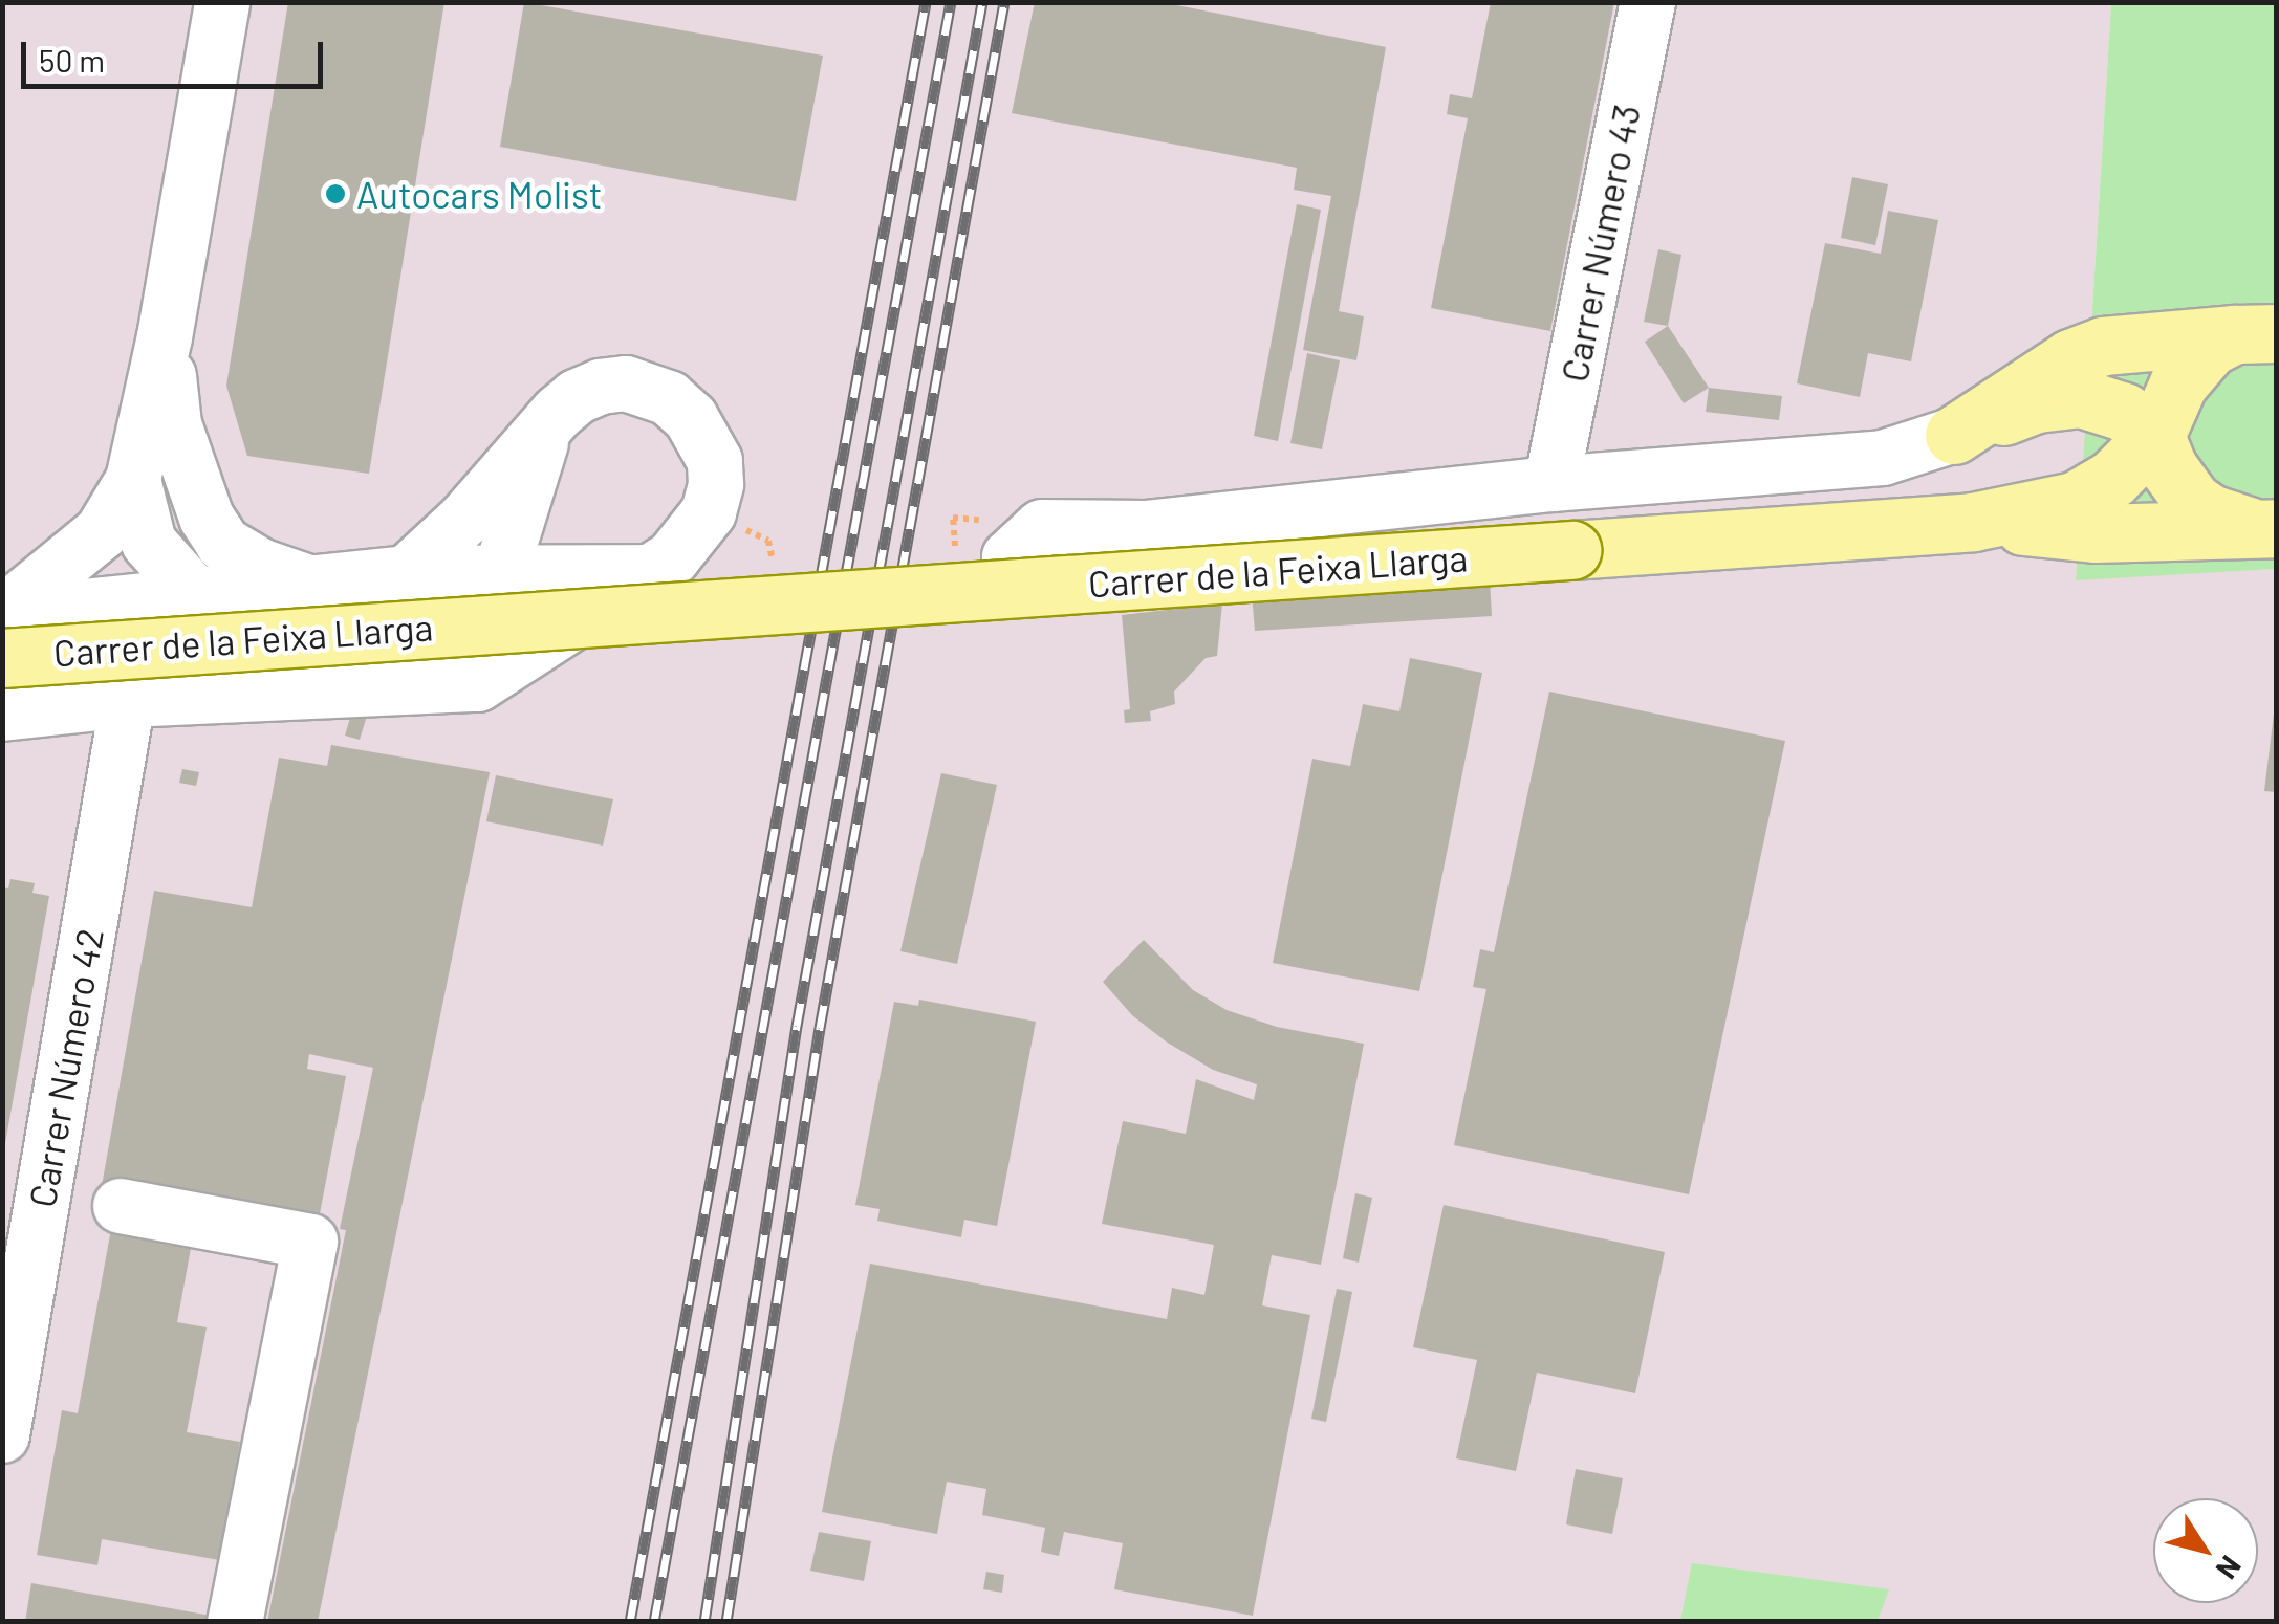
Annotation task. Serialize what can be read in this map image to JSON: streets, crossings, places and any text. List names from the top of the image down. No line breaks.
{"streets":{"main road":["Carrer de la Feixa Llarga"],"street":["Carrer Número 43","Carrer Número 42"]},"crossings":[["Carrer Número 43","Carrer de la Feixa Llarga"],["Carrer de la Feixa Llarga","Carrer Número 42"]],"places":["Autocars Molist"],"scale_bar":"50 m","north":"bottom right"}
